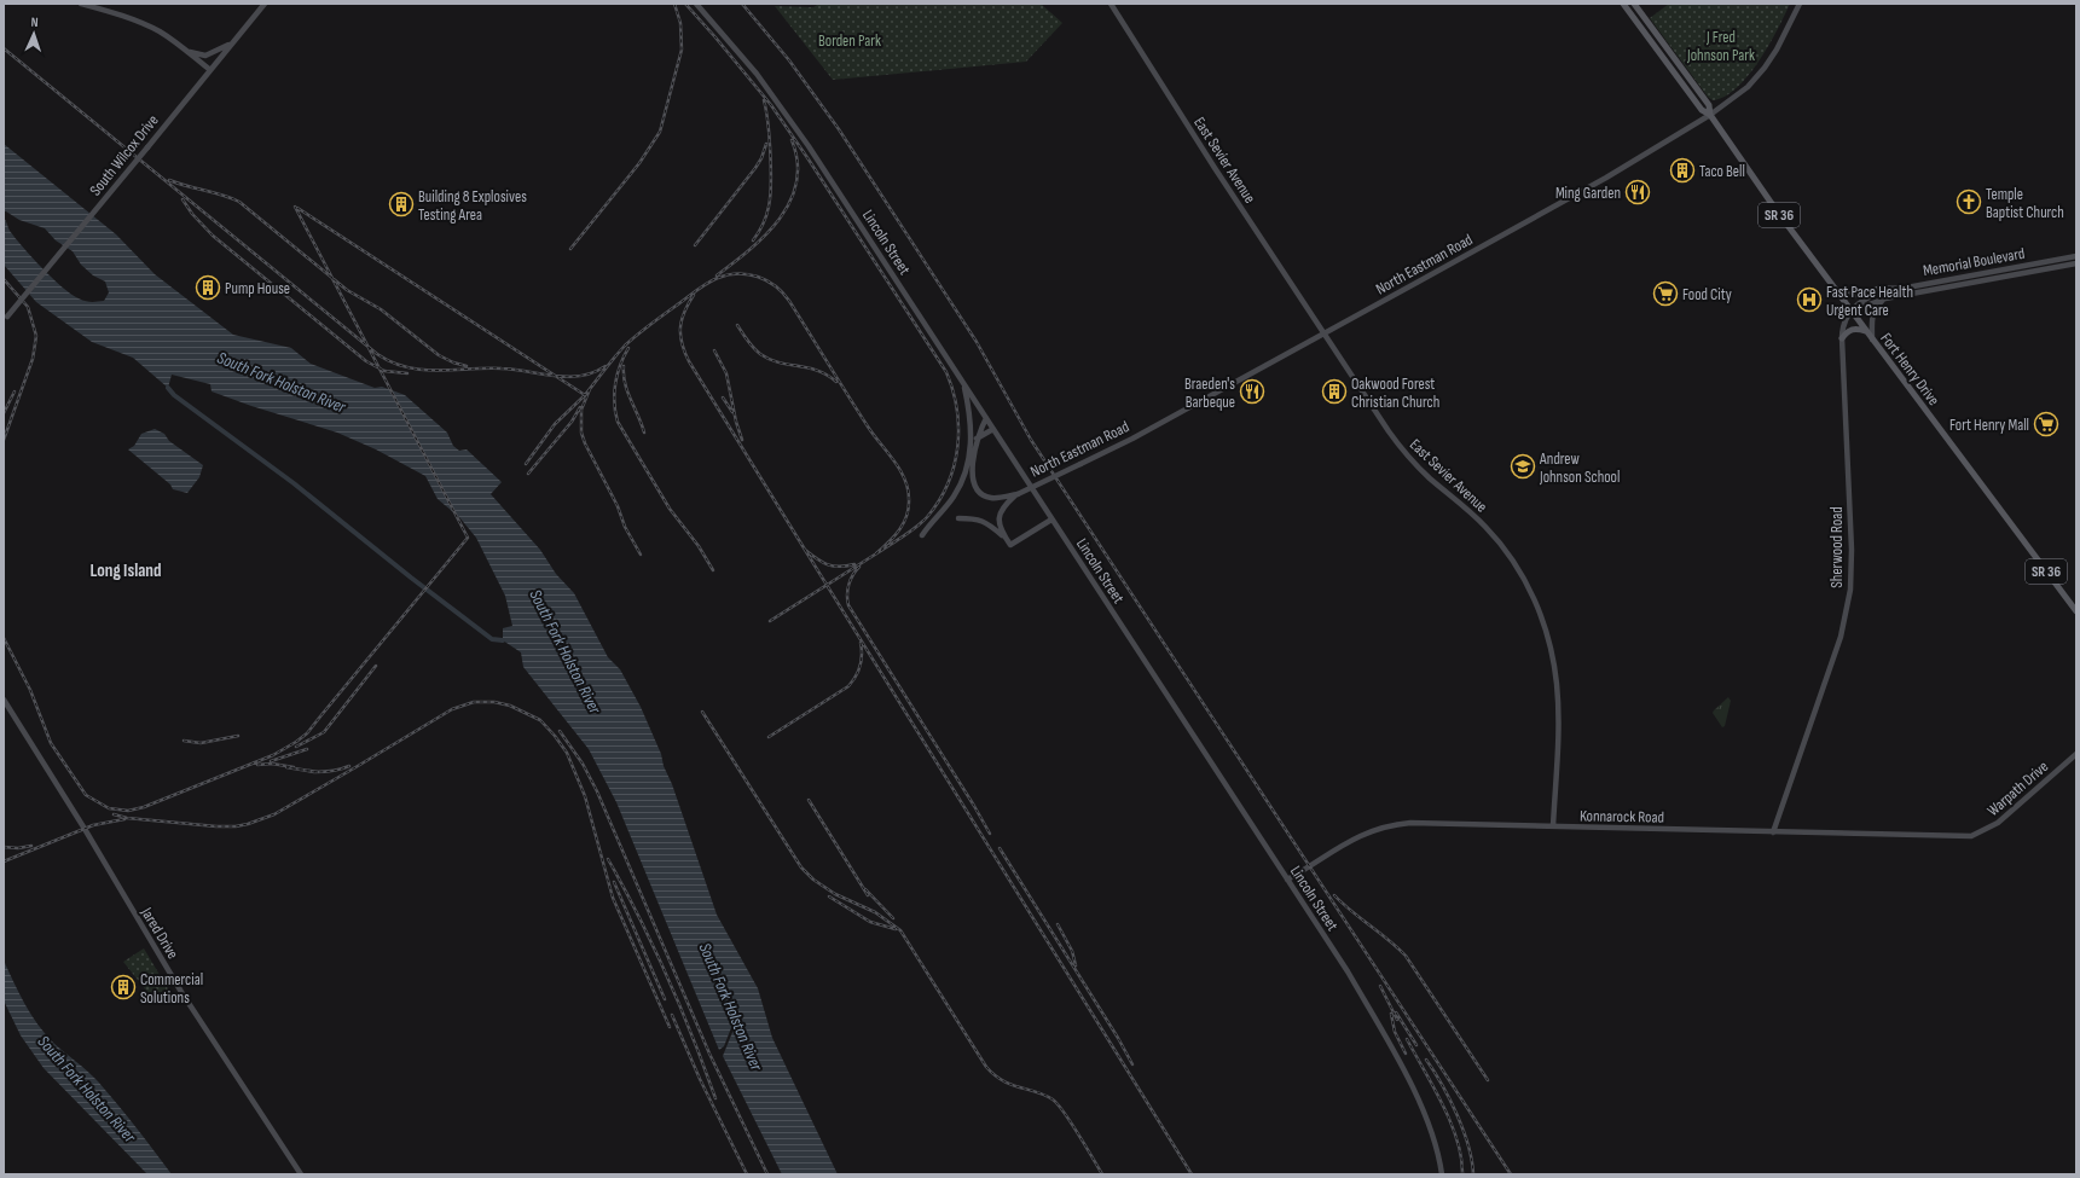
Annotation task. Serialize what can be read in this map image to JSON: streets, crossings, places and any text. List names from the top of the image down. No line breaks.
{"streets":{"main road":["South Wilcox Drive","East Sevier Avenue","SR 36","Lincoln Street","Memorial Boulevard","North Eastman Road","Fort Henry Drive","Sherwood Road","Warpath Drive","Konnarock Road","Jared Drive"]},"crossings":[["East Sevier Avenue","North Eastman Road"],["East Sevier Avenue","Konnarock Road"],["Lincoln Street","Konnarock Road"],["Memorial Boulevard","Fort Henry Drive"],["Memorial Boulevard","Sherwood Road"],["North Eastman Road","Fort Henry Drive"],["Fort Henry Drive","Sherwood Road"],["Sherwood Road","Konnarock Road"],["Warpath Drive","Konnarock Road"]],"districts":["Long Island"],"water":["South Fork Holston River"],"parks":["J Fred Johnson Park","Borden Park"],"places":{"building":["Taco Bell","Building 8 Explosives Testing Area","Pump House","Oakwood Forest Christian Church","Commercial Solutions"],"restaurant":["Ming Garden","Braeden's Barbeque"],"church":["Temple Baptist Church"],"supermarket":["Food City","Fort Henry Mall"],"hospital":["Fast Pace Health Urgent Care"],"school or university":["Andrew Johnson School"]},"north":"top"}
